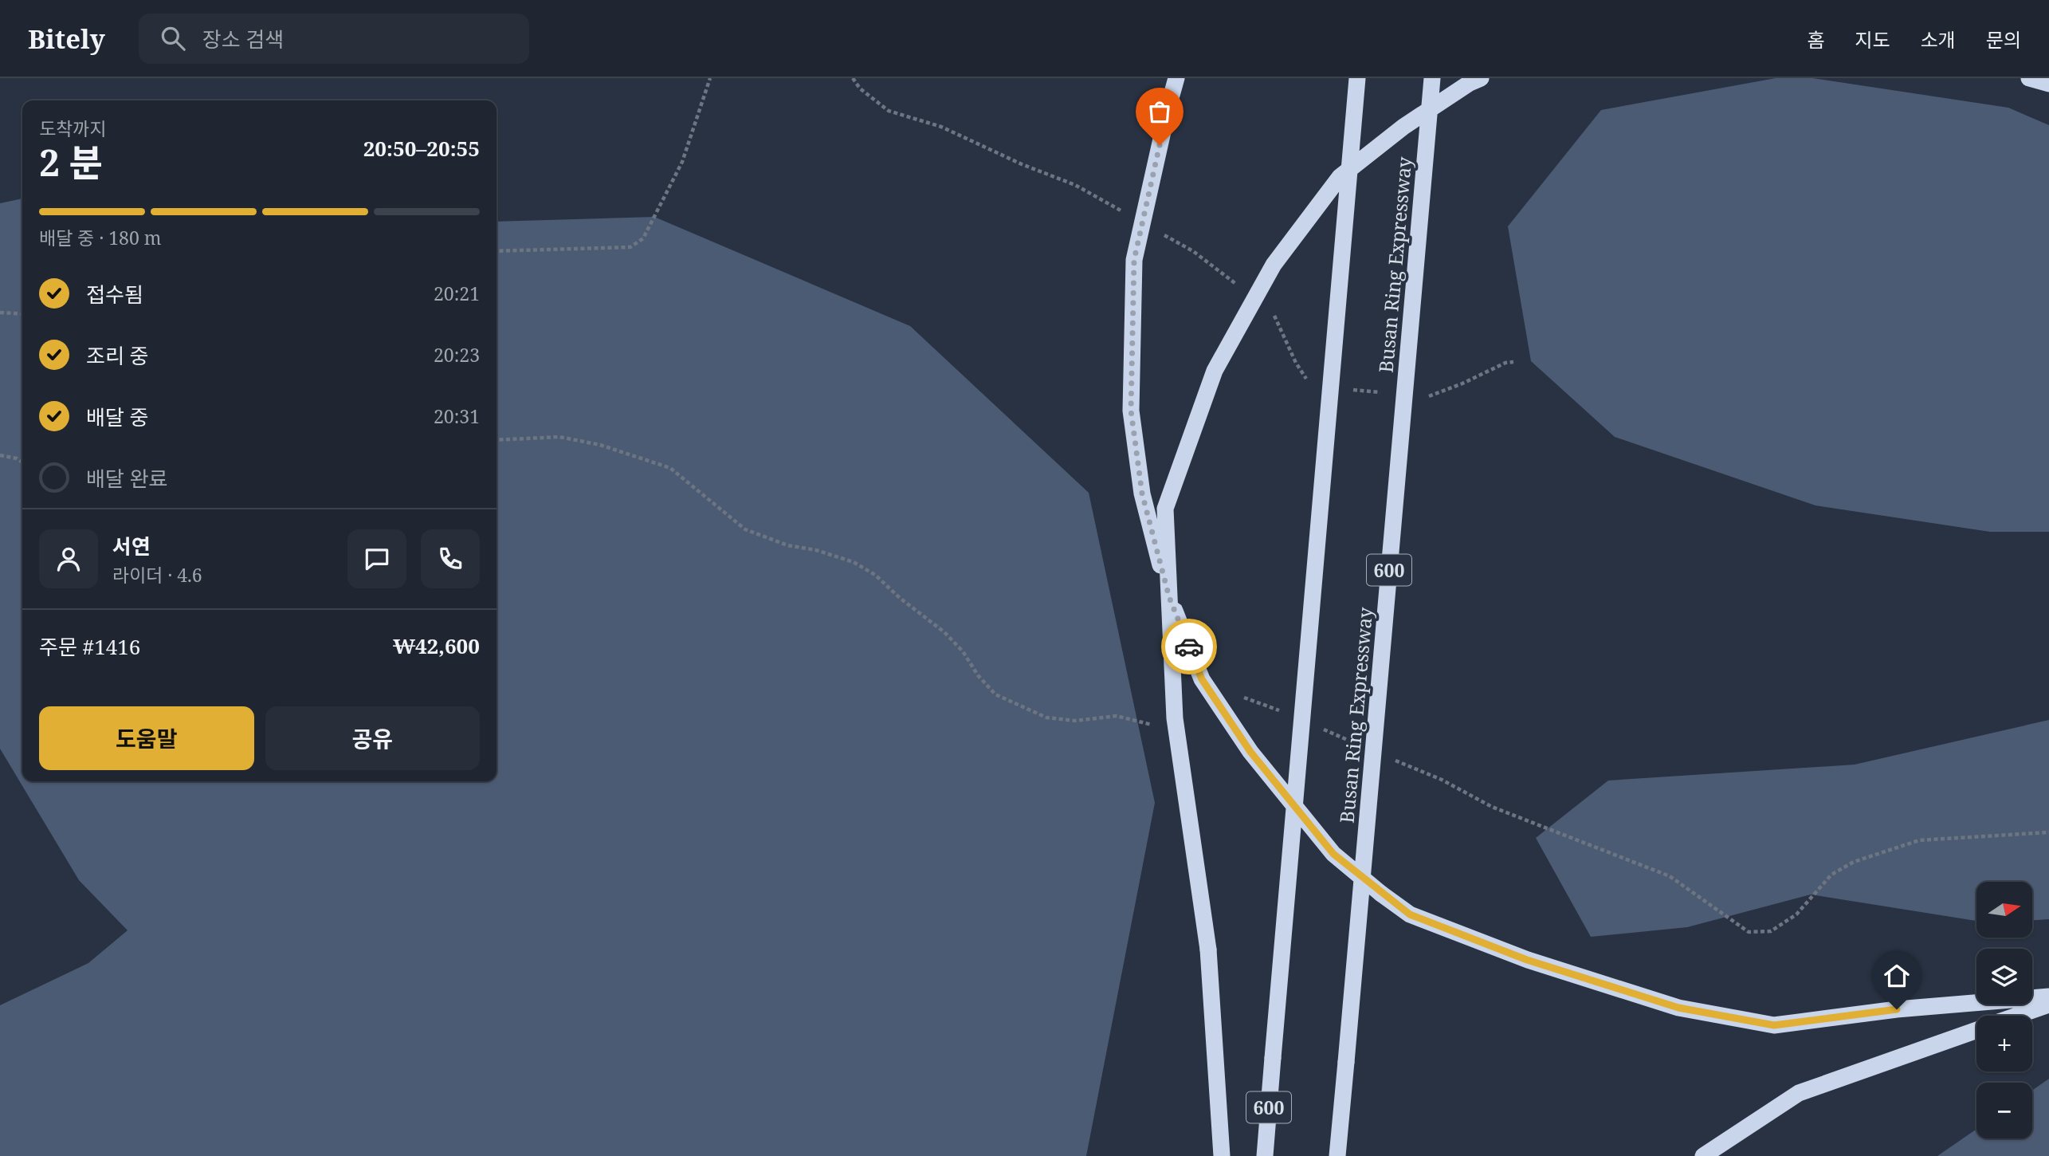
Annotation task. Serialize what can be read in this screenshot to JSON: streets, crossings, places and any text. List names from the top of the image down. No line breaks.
{"streets":{"highway":["Busan Ring Expressway","600"]},"north":"right","page":{"header":"Bitely","search":"장소 검색","nav":["홈","지도","소개","문의"],"heading":["2 분","도착까지","20:50–20:55"],"panel":["서연","라이더 · 4.6","주문 #1416","₩42,600"],"bar":"배달 중 · 180 m","list":[["접수됨","20:21"],["조리 중","20:23"],["배달 중","20:31"],"배달 완료"],"buttons":["도움말","공유"],"map_buttons":["+","−"]}}
